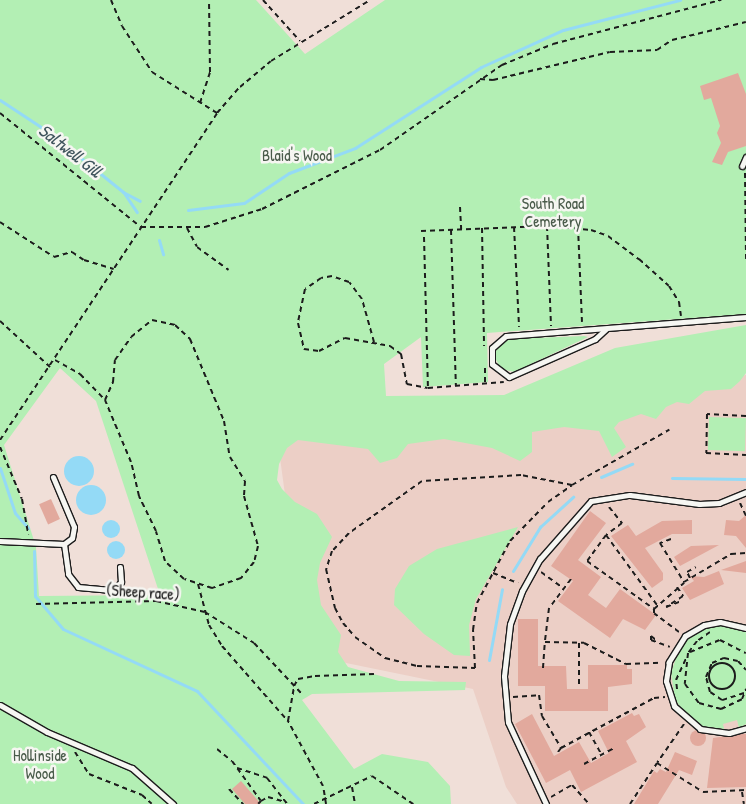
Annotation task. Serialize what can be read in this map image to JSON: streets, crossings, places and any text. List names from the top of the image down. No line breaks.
{"streets":{"path":["(Sheep race)"]},"water":["Saltwell Gill"],"parks":["Blaid's Wood","South Road Cemetery","Hollinside Wood"]}
